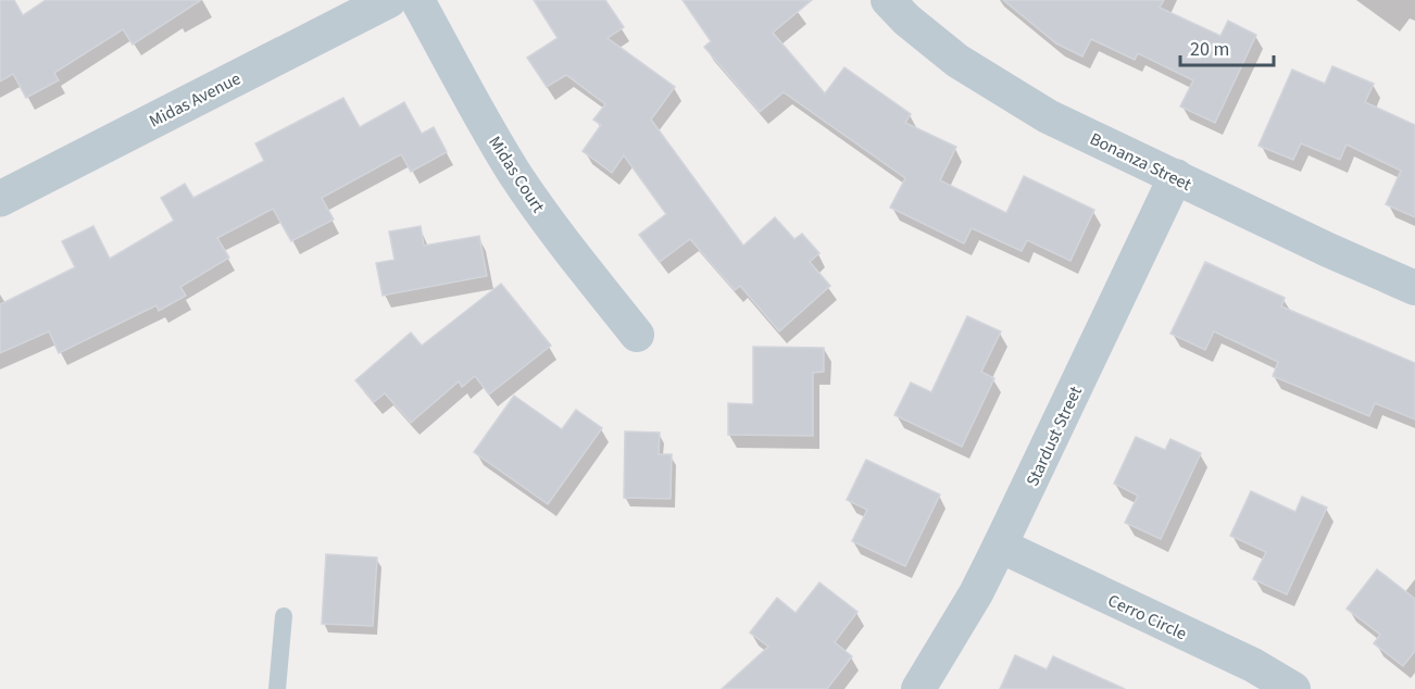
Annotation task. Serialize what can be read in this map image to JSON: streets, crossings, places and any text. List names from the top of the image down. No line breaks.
{"streets":{"street":["Midas Avenue","Bonanza Street","Midas Court","Stardust Street","Cerro Circle"]},"crossings":[["Bonanza Street","Stardust Street"],["Stardust Street","Cerro Circle"]],"scale_bar":"20 m"}
